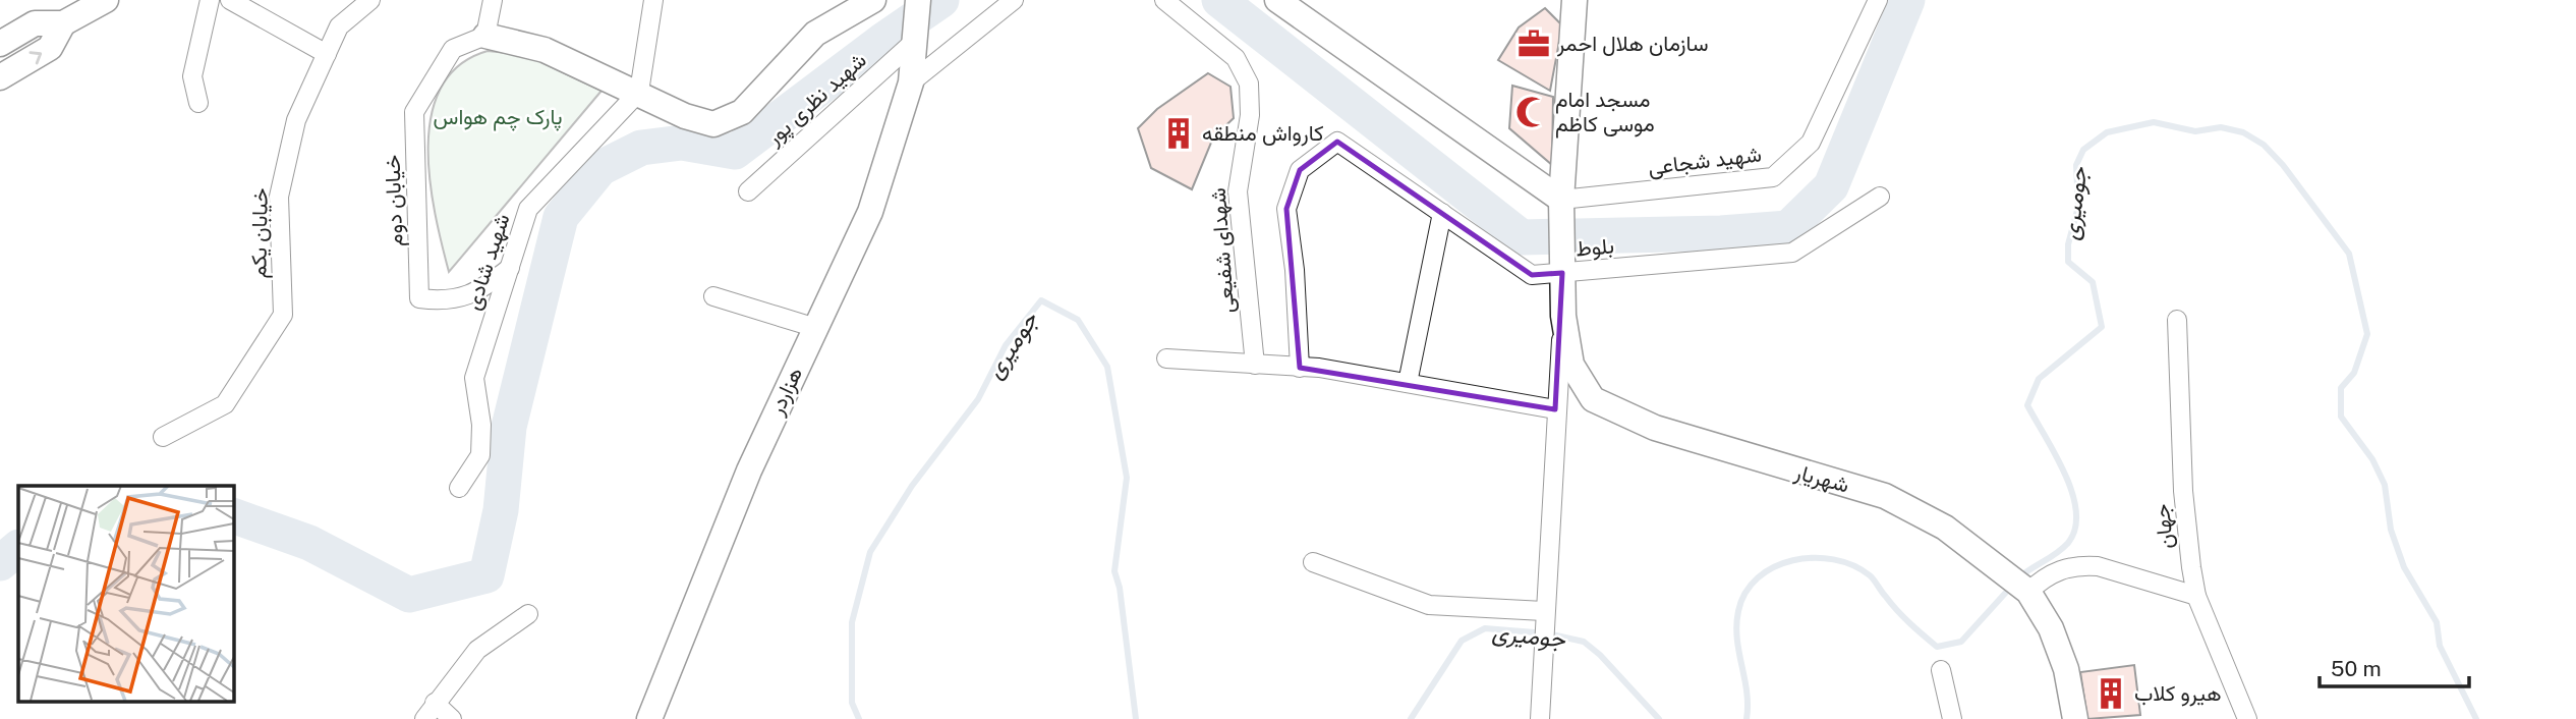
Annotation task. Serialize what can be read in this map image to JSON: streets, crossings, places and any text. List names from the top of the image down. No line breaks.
{"streets":{"main road":["هزاردر","شهریار"],"street":["شهید نظری پور","شهید شجاعی","خیابان دوم","خیابان یکم","بلوط","شهدای شفیعی","شهید شادی","جهان"]},"crossings":[["شهید نظری پور","هزاردر"],["شهید شجاعی","شهریار"],["خیابان دوم","شهید شادی"],["بلوط","شهریار"]],"water":["جومیری"],"parks":["پارک چم هواس"],"places":{"office":["سازمان هلال احمر"],"mosque":["مسجد امام موسی کاظم"],"building":["کارواش منطقه","هیرو کلاب"]},"scale_bar":"50 m"}
